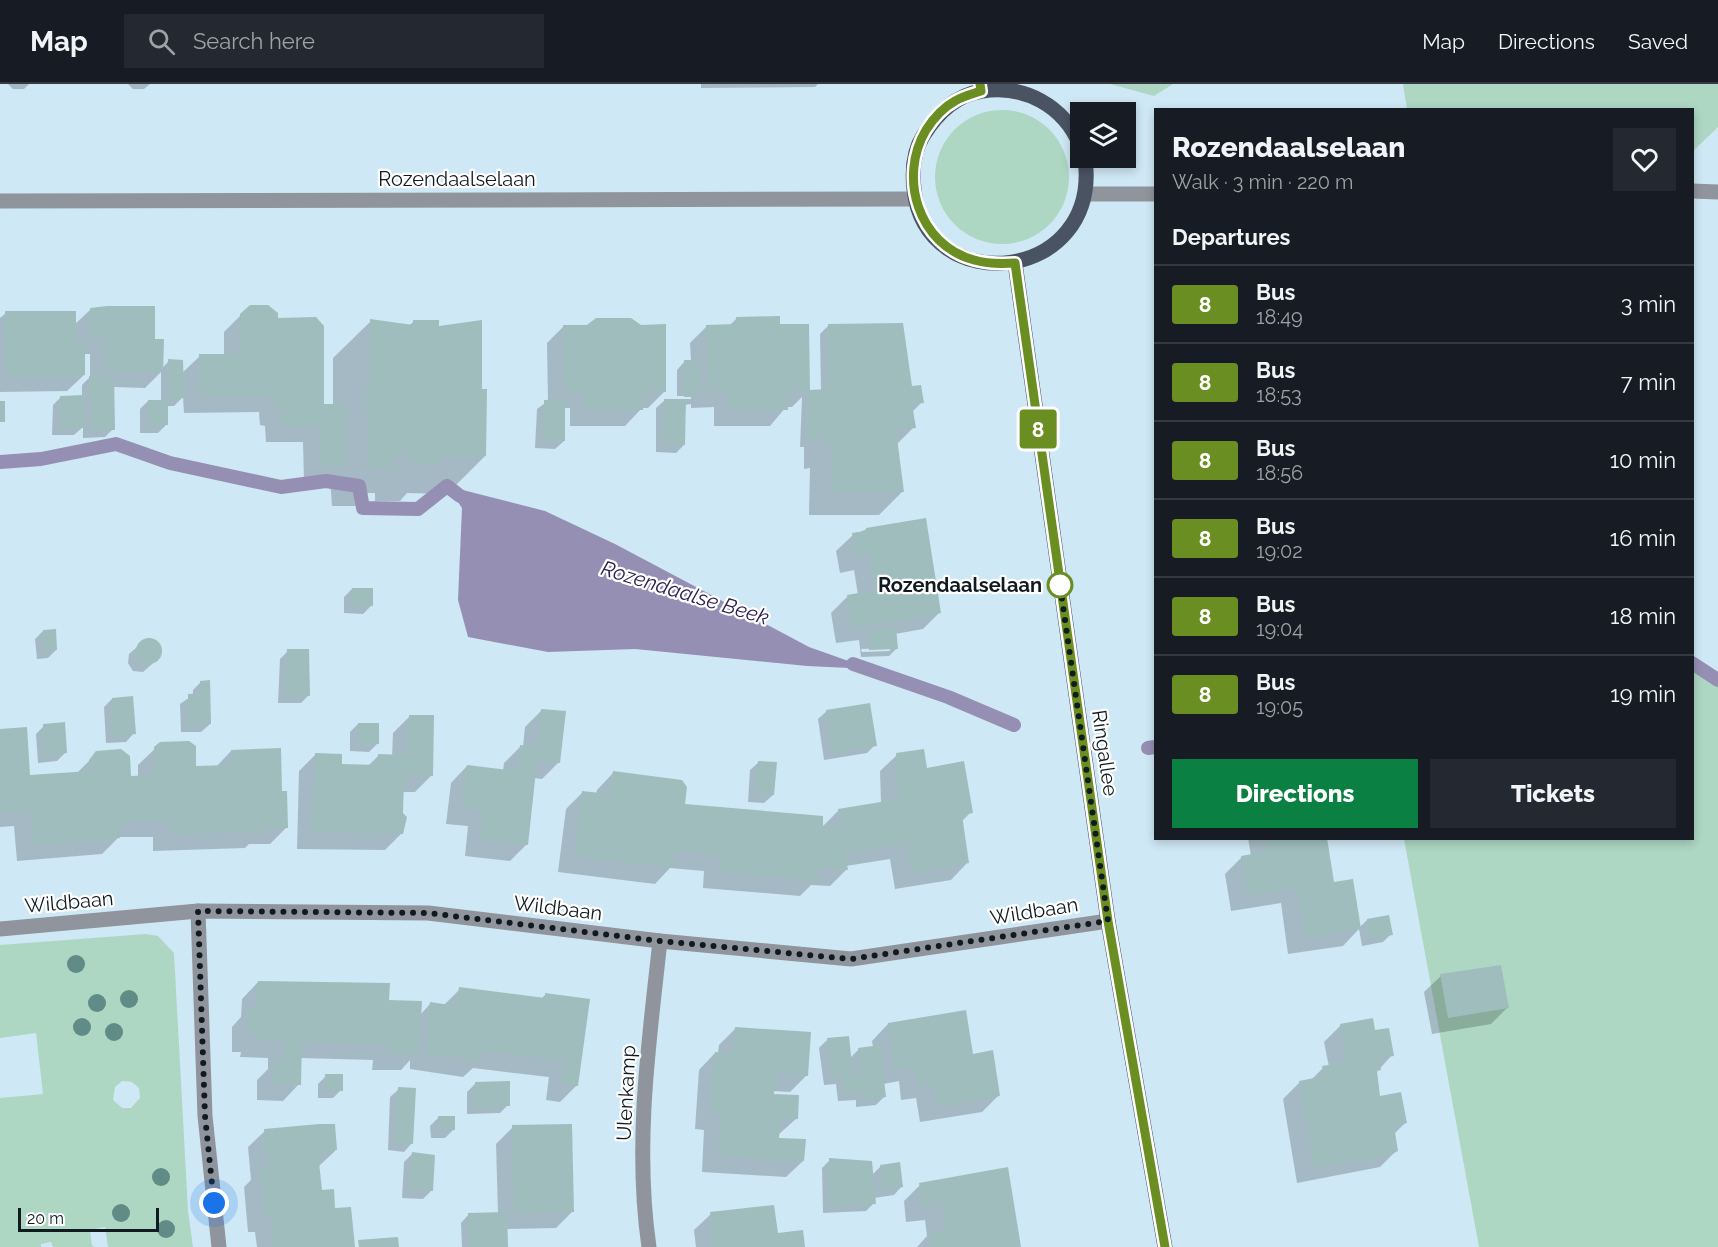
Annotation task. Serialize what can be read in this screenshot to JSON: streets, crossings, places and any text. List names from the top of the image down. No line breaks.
{"streets":{"main road":["Ringallee"],"street":["Rozendaalselaan","Wildbaan","Ulenkamp"]},"crossings":[["Ringallee","Wildbaan"],["Wildbaan","Ulenkamp"]],"water":["Rozendaalse Beek"],"places":["Rozendaalselaan"],"lines":["bus line 8"],"scale_bar":"20 m","page":{"header":"Map","search":"Search here","nav":["Map","Directions","Saved"],"on_map":"8","heading":[["Rozendaalselaan","Walk · 3 min · 220 m"],"Departures"],"list":[{"mark":"8","name":"Bus","note":"18:49","value":"3 min"},{"mark":"8","name":"Bus","note":"18:53","value":"7 min"},{"mark":"8","name":"Bus","note":"18:56","value":"10 min"},{"mark":"8","name":"Bus","note":"19:02","value":"16 min"},{"mark":"8","name":"Bus","note":"19:04","value":"18 min"},{"mark":"8","name":"Bus","note":"19:05","value":"19 min"}],"buttons":["Directions","Tickets"],"scale":"20 m"}}
